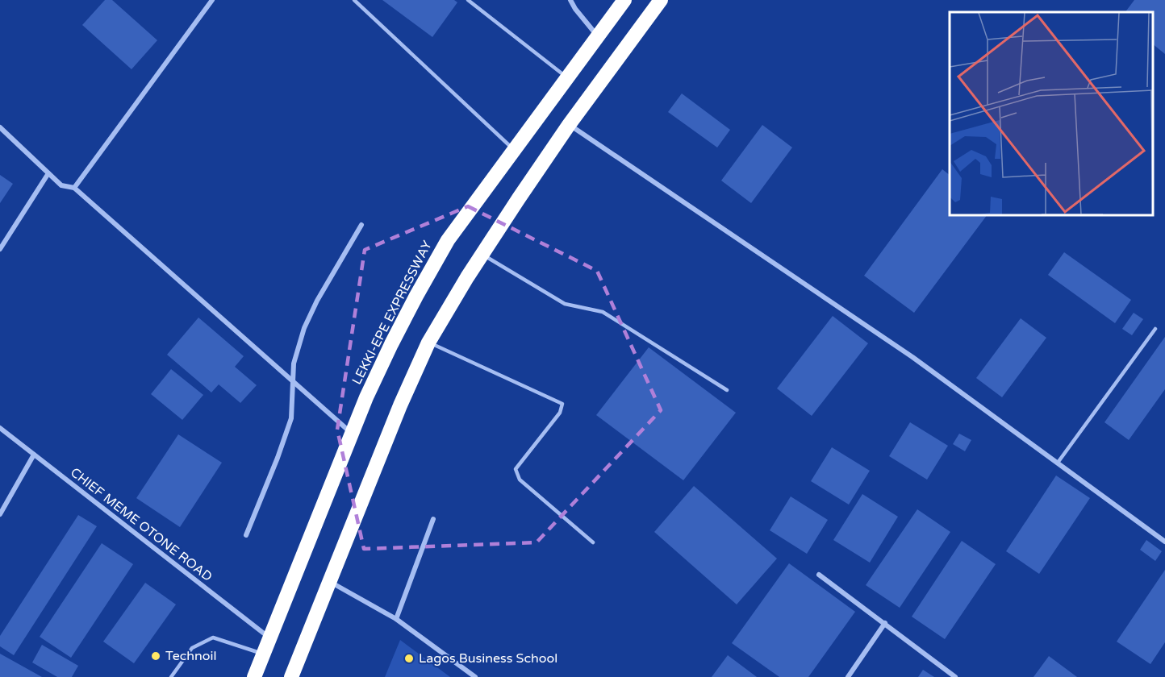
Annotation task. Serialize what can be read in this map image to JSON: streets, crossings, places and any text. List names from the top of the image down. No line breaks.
{"streets":{"highway":["LEKKI-EPE EXPRESSWAY"],"street":["CHIEF MEME OTONE ROAD"]},"crossings":[["LEKKI-EPE EXPRESSWAY","CHIEF MEME OTONE ROAD"]],"places":["Technoil","Lagos Business School"]}
